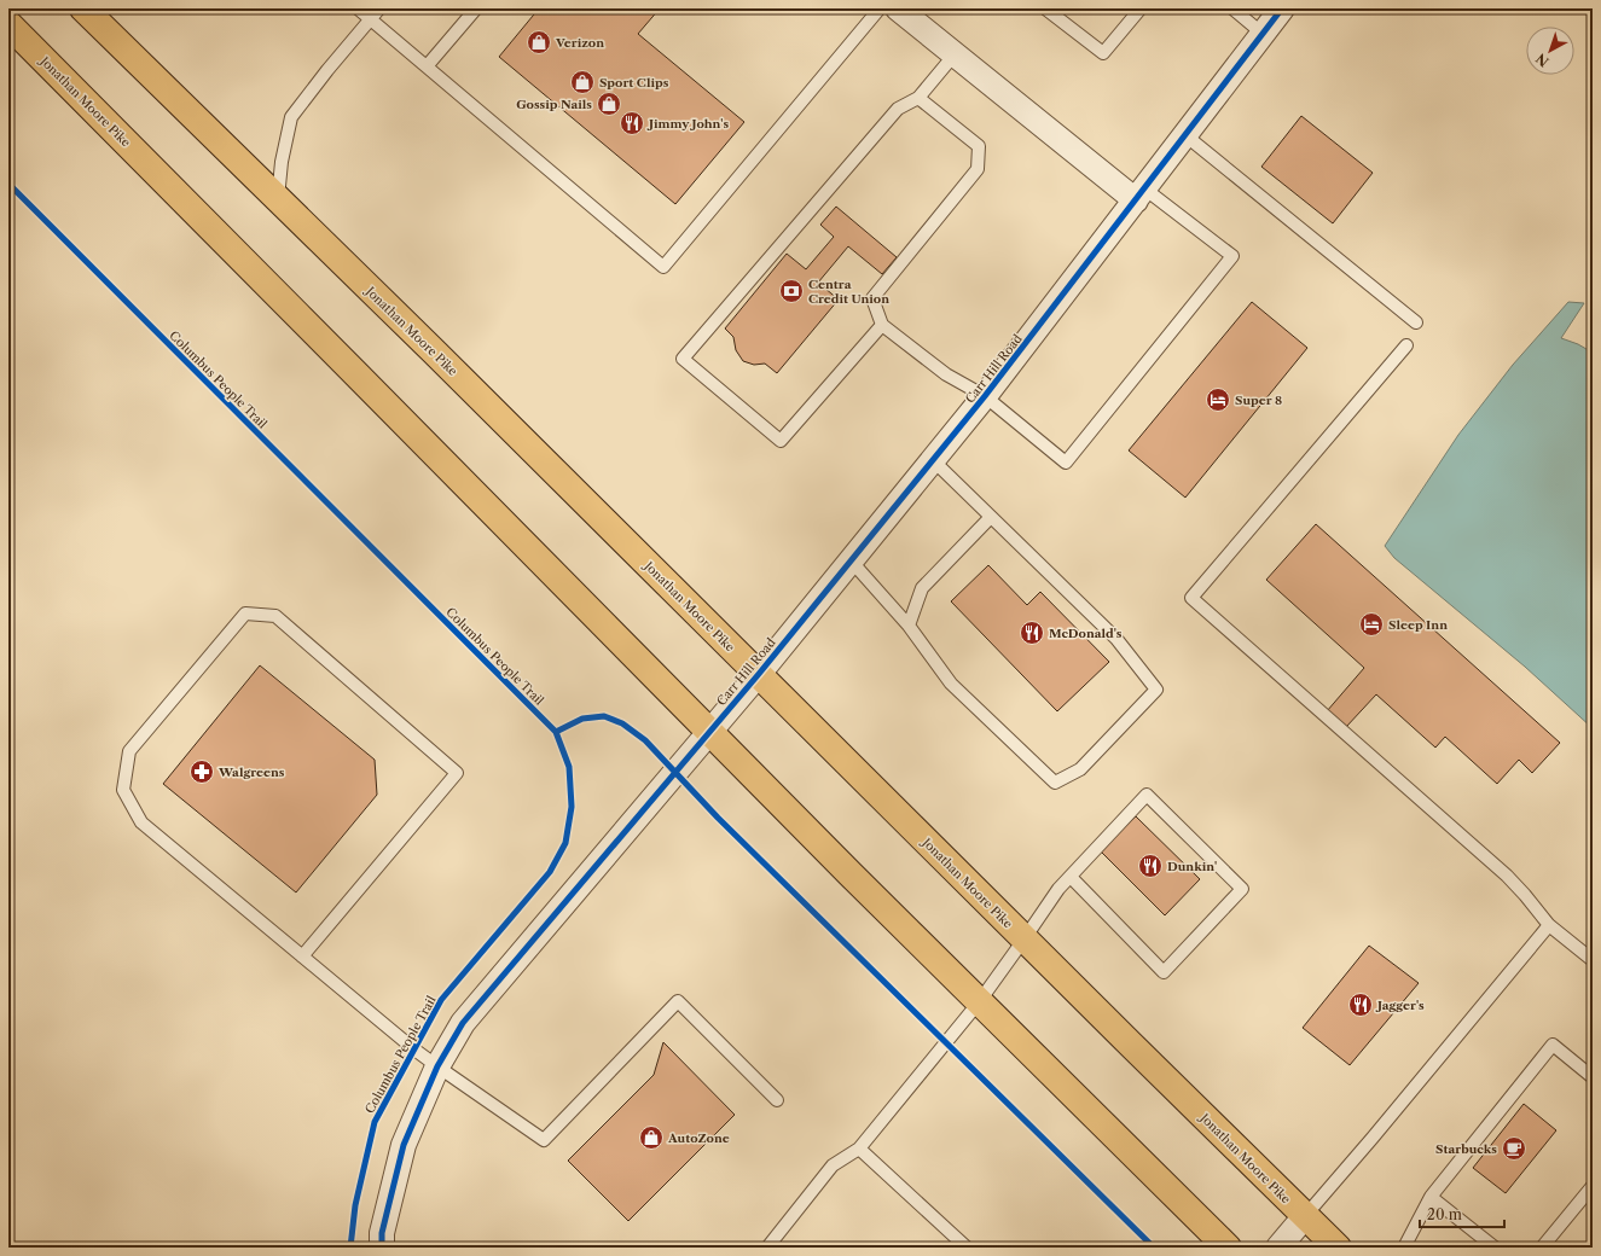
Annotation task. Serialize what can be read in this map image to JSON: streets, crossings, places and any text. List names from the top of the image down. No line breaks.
{"streets":{"highway":["Jonathan Moore Pike"],"street":["Carr Hill Road"],"cycle path":["Columbus People Trail"]},"crossings":[["Jonathan Moore Pike","Carr Hill Road"]],"places":{"shop":["Verizon","Sport Clips","Gossip Nails","AutoZone"],"restaurant":["Jimmy John's","McDonald's","Dunkin'","Jagger's"],"bank":["Centra Credit Union"],"hotel":["Super 8","Sleep Inn"],"pharmacy":["Walgreens"],"cafe":["Starbucks"]},"scale_bar":"20 m","north":"bottom left"}
